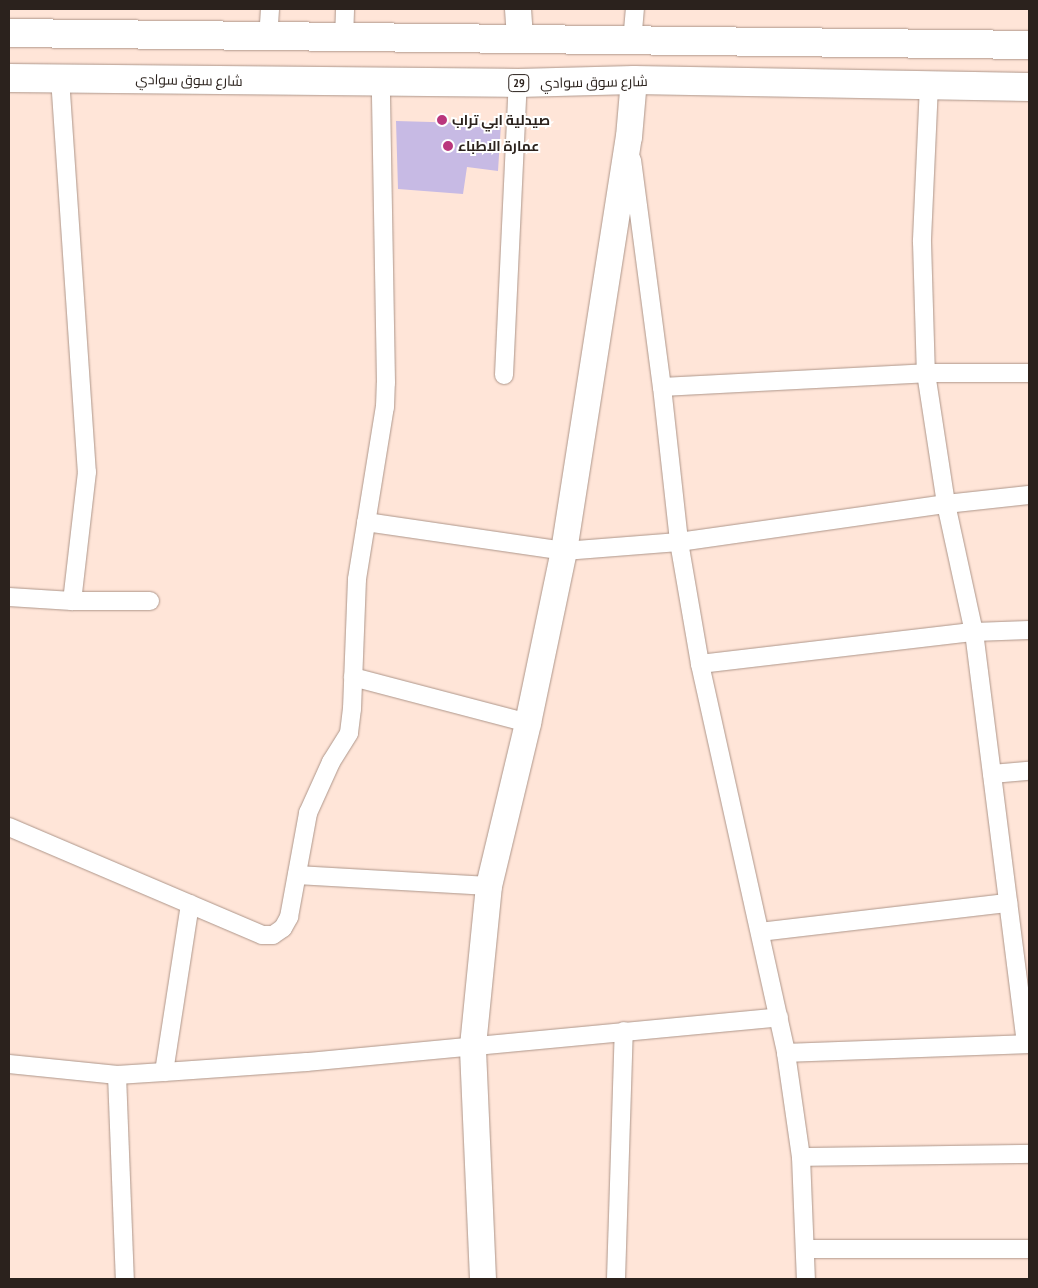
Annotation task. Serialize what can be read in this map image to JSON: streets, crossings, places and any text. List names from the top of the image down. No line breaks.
{"streets":{"main road":["شارع سوق سوادي","29"]},"places":["صيدلية ابي تراب","عمارة الاطباء"]}
